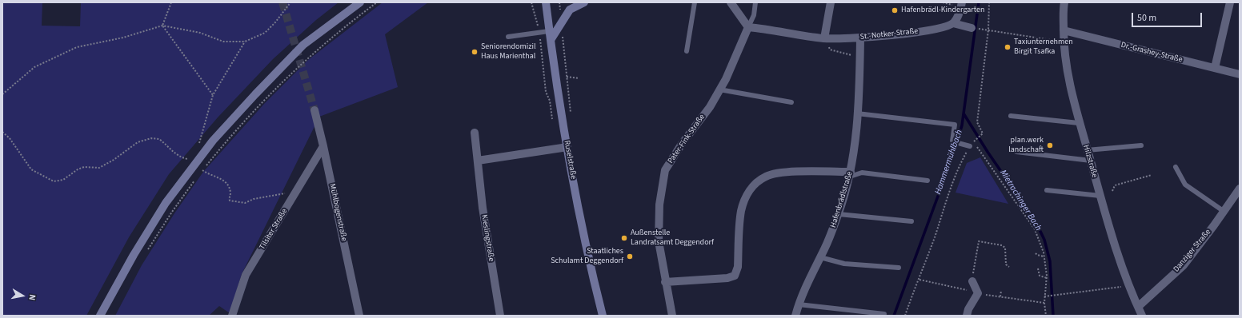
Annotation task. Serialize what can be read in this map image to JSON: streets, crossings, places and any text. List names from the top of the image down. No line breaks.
{"streets":{"main road":["Ruselstraße"],"street":["St.-Notker-Straße","Dr.-Grashey-Straße","Pater-Fink-Straße","Hilzstraße","Hafenbrädlstraße","Mühlbogenstraße","Tilsiter Straße","Kieslingstraße","Danziger Straße"]},"crossings":[["St.-Notker-Straße","Pater-Fink-Straße"],["St.-Notker-Straße","Hafenbrädlstraße"],["Dr.-Grashey-Straße","Hilzstraße"],["Hilzstraße","Danziger Straße"],["Mühlbogenstraße","Tilsiter Straße"]],"water":["Hammermühlbach","Mietrachinger Bach"],"places":["Hafenbrädl-Kindergarten","Taxiunternehmen Birgit Tsafka","Seniorendomizil Haus Marienthal","plan.werk landschaft","Außenstelle Landratsamt Deggendorf","Staatliches Schulamt Deggendorf"],"scale_bar":"50 m","north":"right"}
